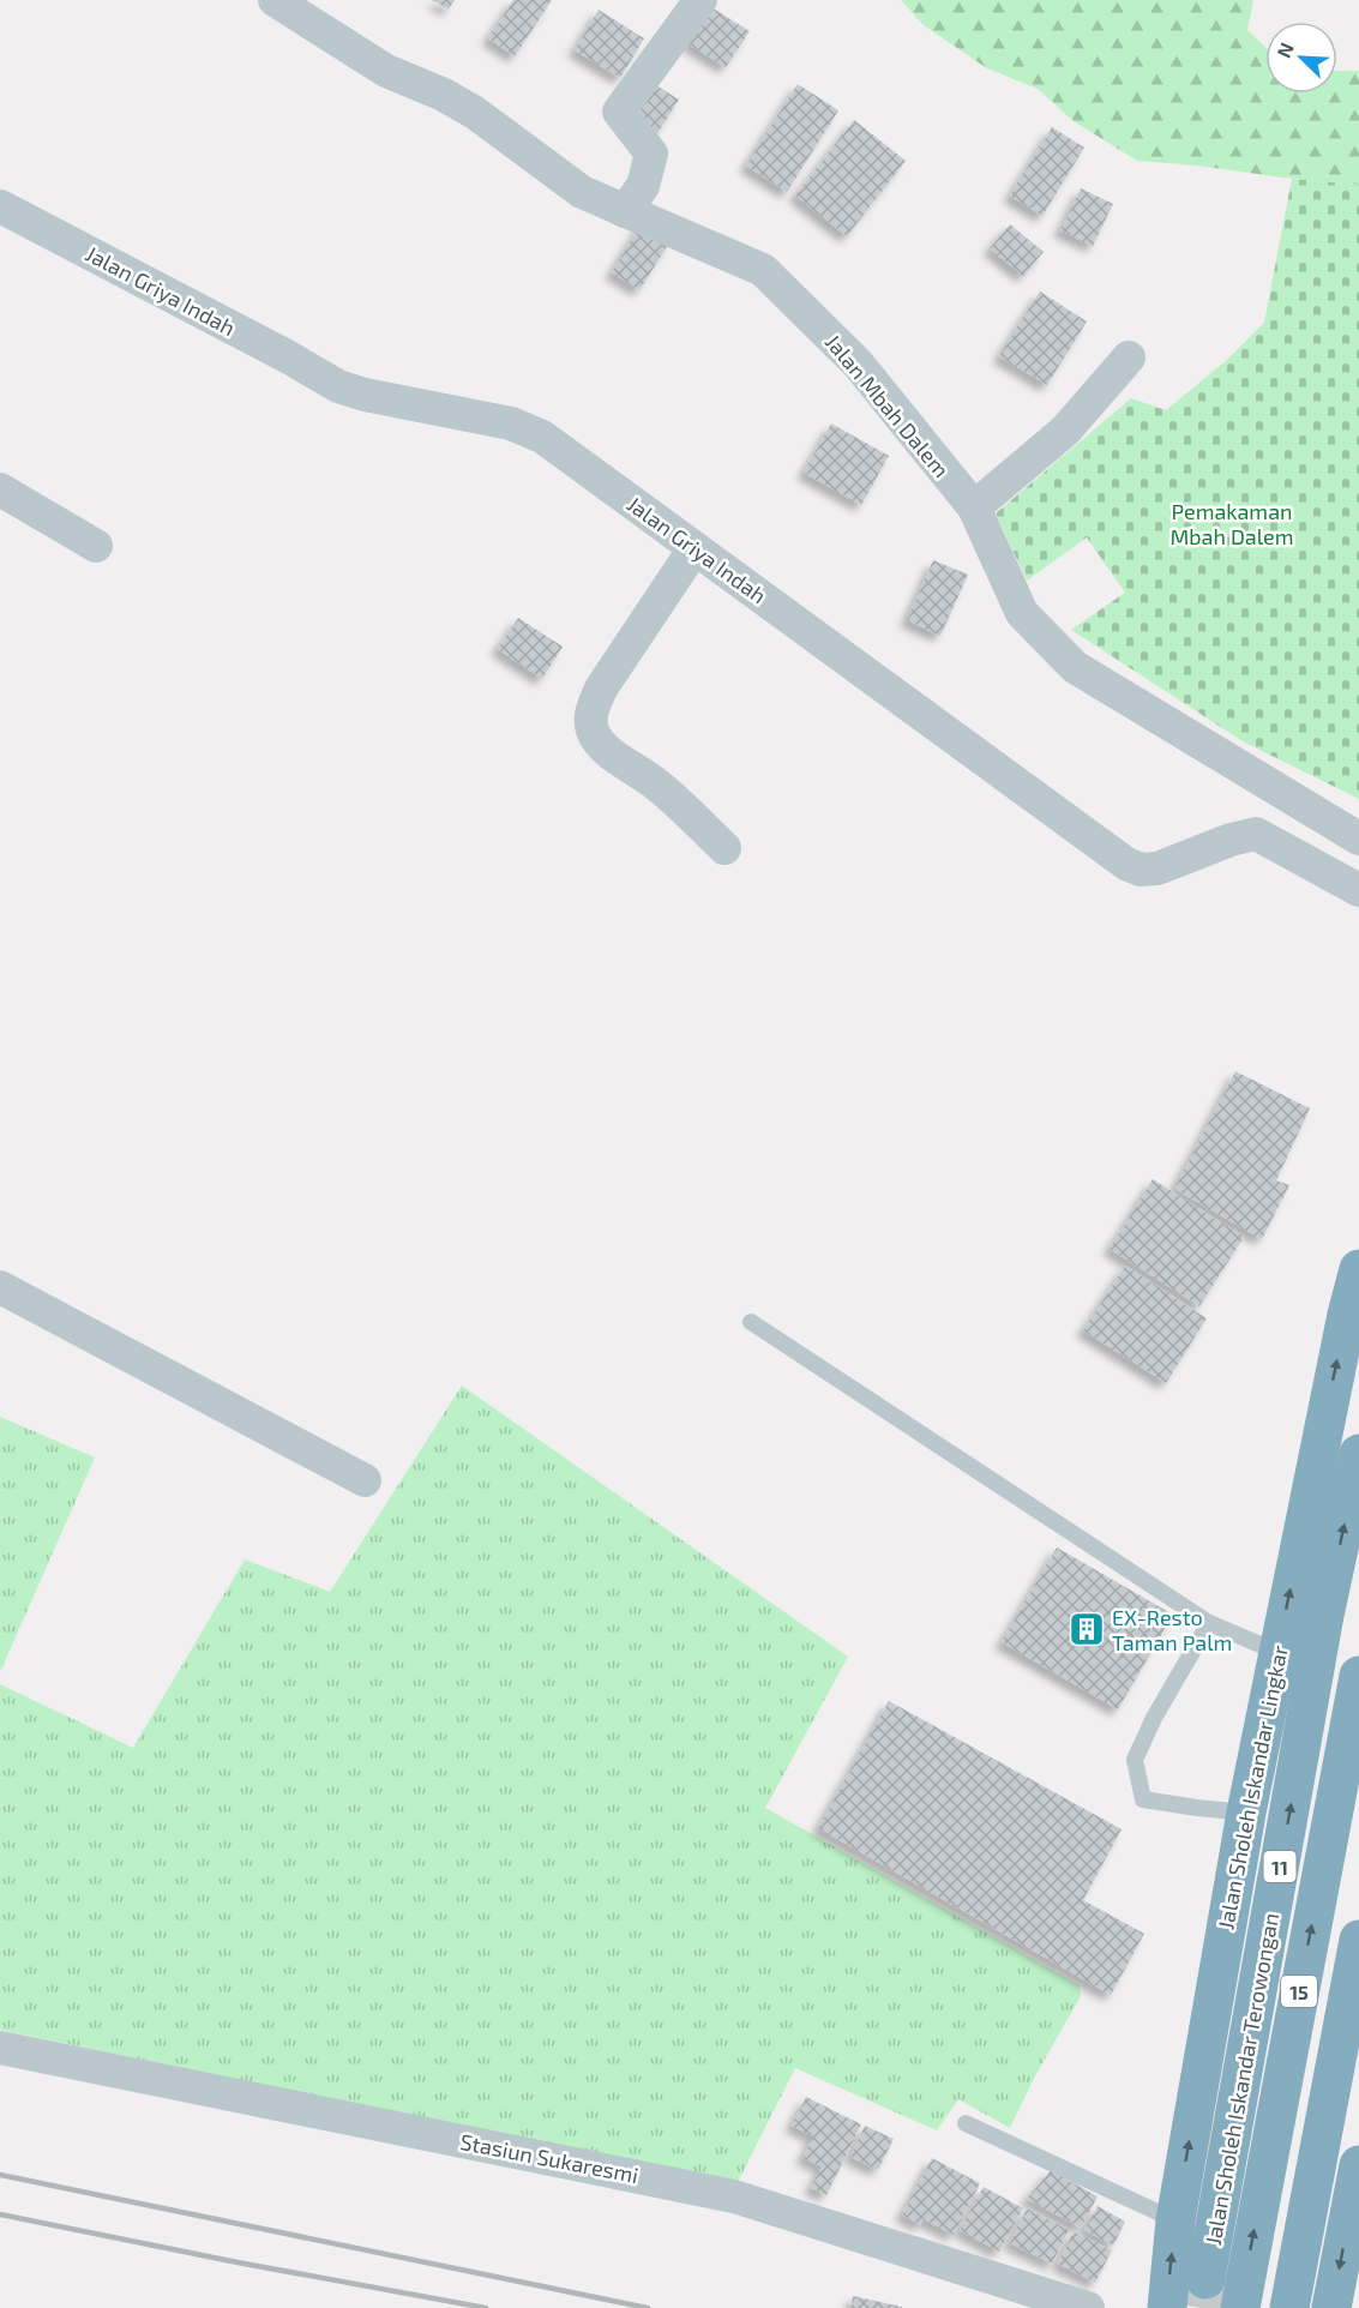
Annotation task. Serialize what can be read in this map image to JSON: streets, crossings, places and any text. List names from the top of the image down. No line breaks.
{"streets":{"highway":["Jalan Sholeh Iskandar Lingkar","11","15","Jalan Sholeh Iskandar Terowongan"],"street":["Jalan Griya Indah","Jalan Mbah Dalem","Stasiun Sukaresmi"]},"parks":["Pemakaman Mbah Dalem"],"places":{"building":["EX-Resto Taman Palm"]},"north":"top left"}
